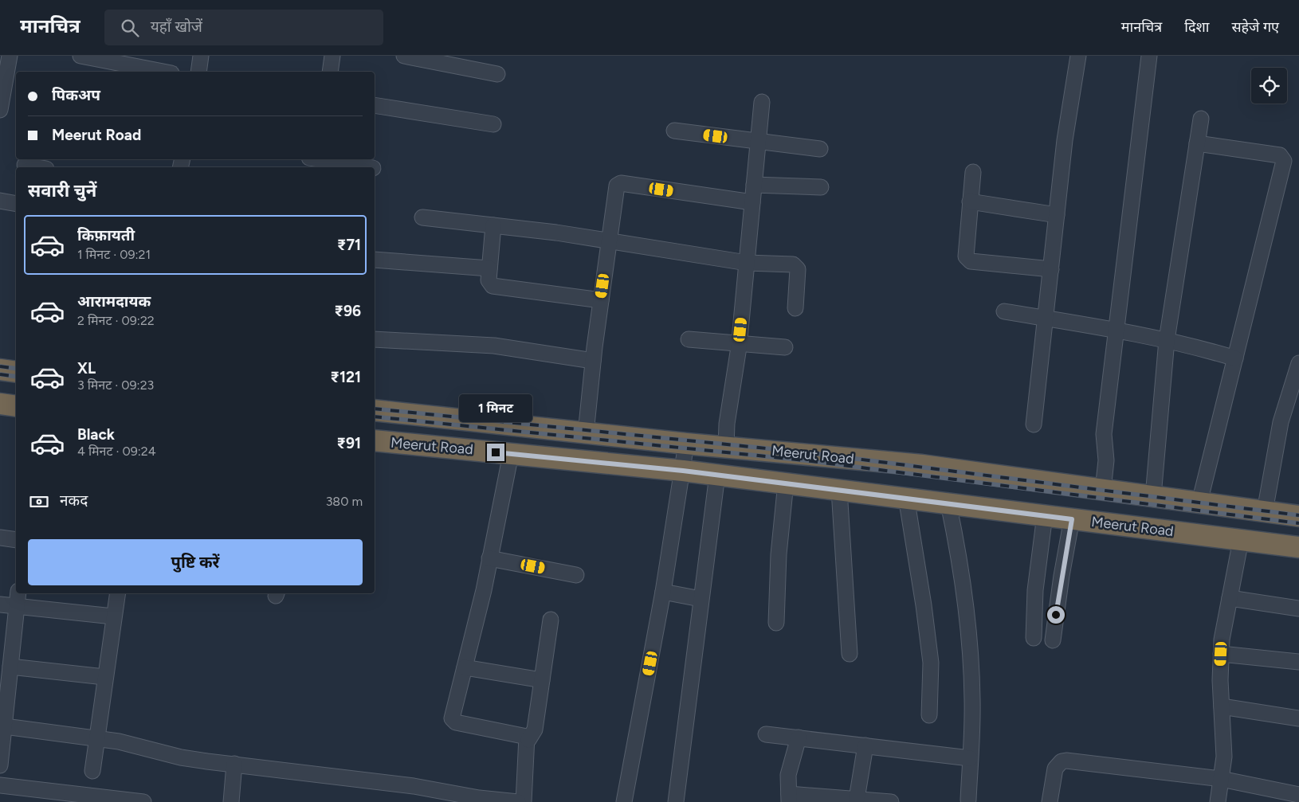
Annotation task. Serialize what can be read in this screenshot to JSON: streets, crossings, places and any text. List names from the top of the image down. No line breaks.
{"streets":{"highway":["Meerut Road"]},"page":{"header":"मानचित्र","search":"यहाँ खोजें","nav":["मानचित्र","दिशा","सहेजे गए"],"banner":["पिकअप","Meerut Road"],"heading":"सवारी चुनें","list":[{"name":"किफ़ायती","note":"1 मिनट · 09:21","value":"₹71"},{"name":"आरामदायक","note":"2 मिनट · 09:22","value":"₹96"},{"name":"XL","note":"3 मिनट · 09:23","value":"₹121"},{"name":"Black","note":"4 मिनट · 09:24","value":"₹91"}],"bubble":"1 मिनट","pay":["नकद","380 m"],"buttons":"पुष्टि करें"}}
